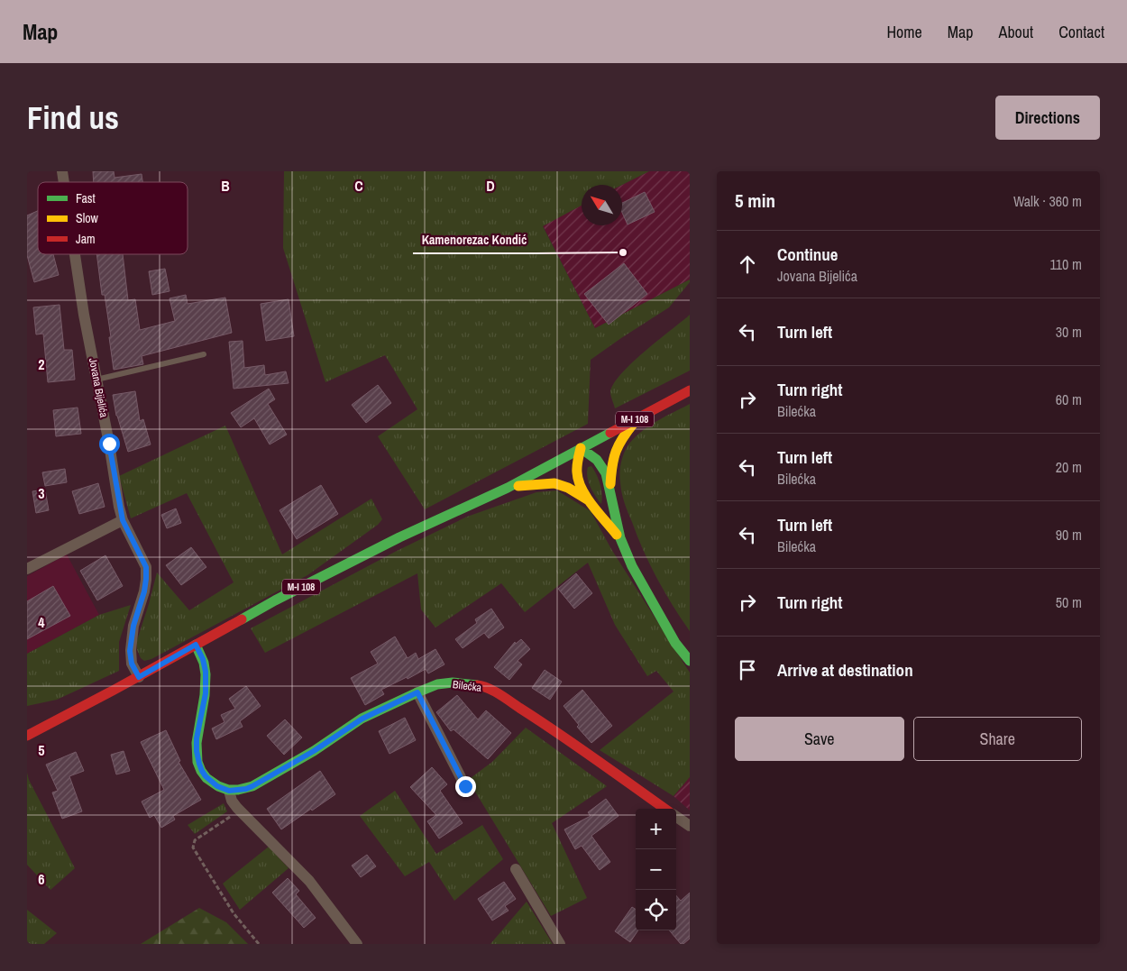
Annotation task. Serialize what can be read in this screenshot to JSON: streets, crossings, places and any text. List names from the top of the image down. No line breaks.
{"streets":{"main road":["M-I 108","Bilećka"],"street":["Jovana Bijelića"]},"crossings":[["Jovana Bijelića","M-I 108"]],"places":["Kamenorezac Kondić"],"legend":["Fast","Slow","Jam"],"north":"top left","page":{"header":"Map","nav":["Home","Map","About","Contact"],"buttons":["Directions",["Save","Share"]],"title":"Find us","heading":["5 min","Walk · 360 m"],"list":[["Continue","Jovana Bijelića","110 m"],["Turn left","30 m"],["Turn right","Bilećka","60 m"],["Turn left","Bilećka","20 m"],["Turn left","Bilećka","90 m"],["Turn right","50 m"],"Arrive at destination"],"map_buttons":["+","−"]},"grid":{"columns":["B","C","D"],"rows":["2","3","4","5","6"]}}
